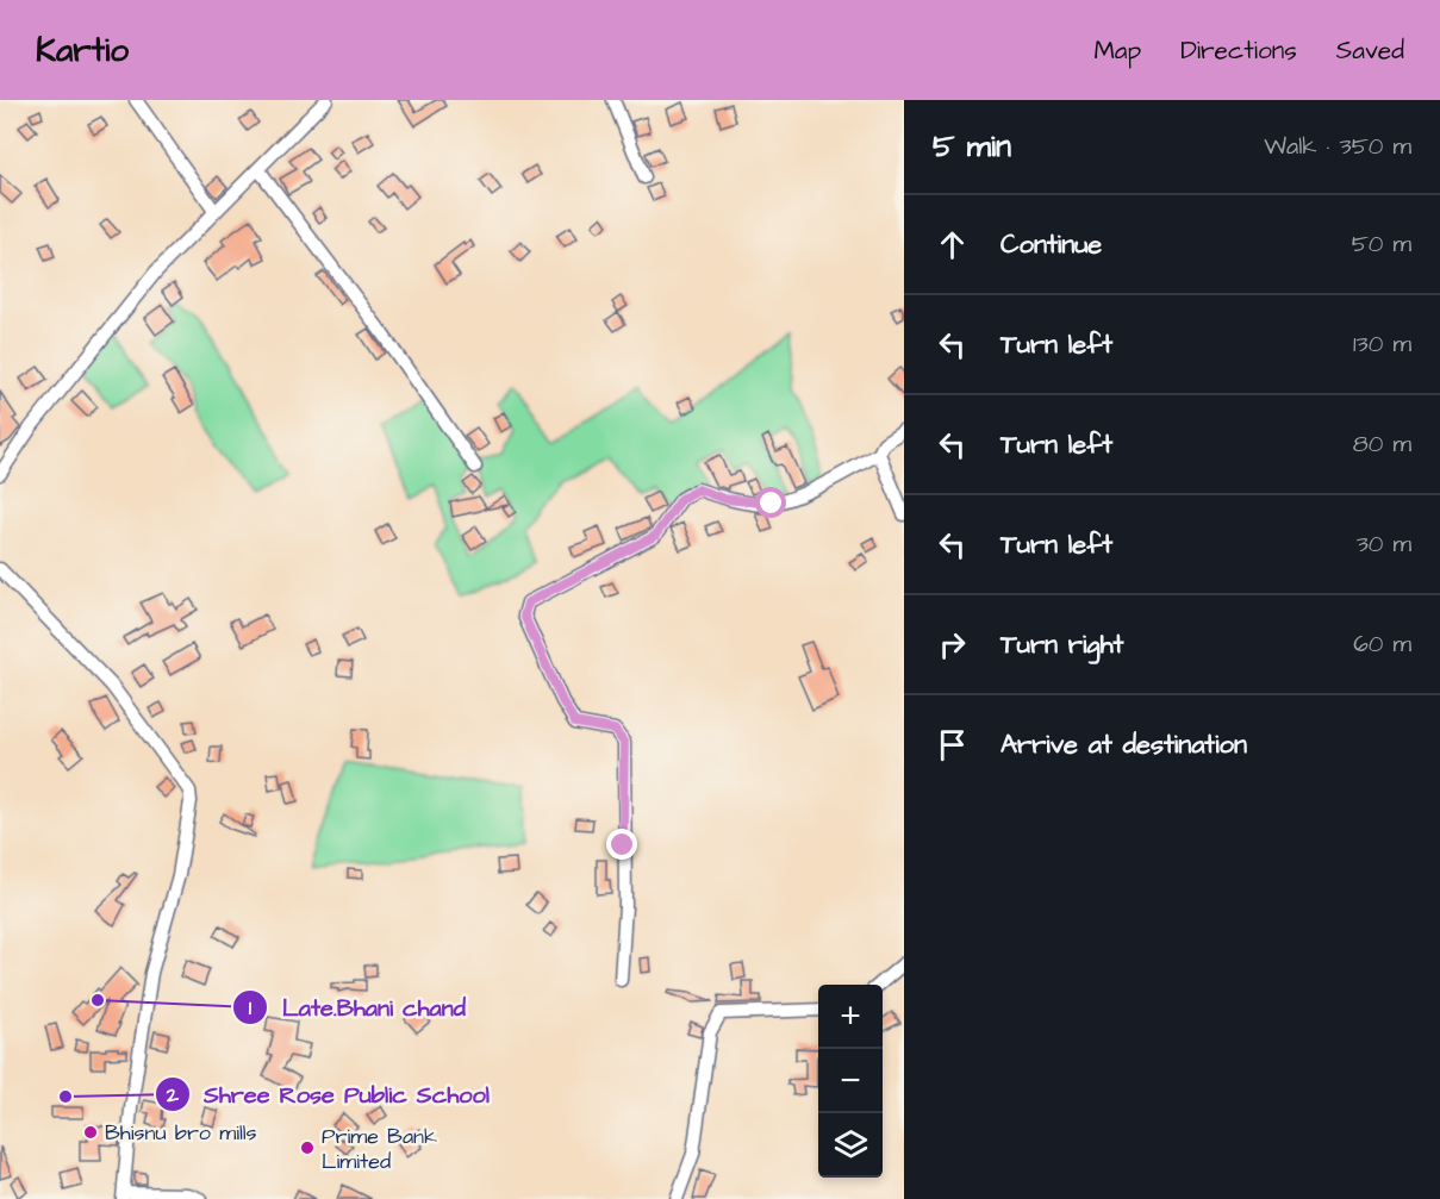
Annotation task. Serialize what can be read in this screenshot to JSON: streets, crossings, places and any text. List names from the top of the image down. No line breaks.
{"places":["Late.Bhani chand","Shree Rose Public School","Bhisnu bro mills","Prime Bank Limited"],"page":{"header":"Kartio","nav":["Map","Directions","Saved"],"heading":["5 min","Walk · 350 m"],"list":[["Continue","50 m"],["Turn left","130 m"],["Turn left","80 m"],["Turn left","30 m"],["Turn right","60 m"],"Arrive at destination"],"map_buttons":["+","−"]}}
